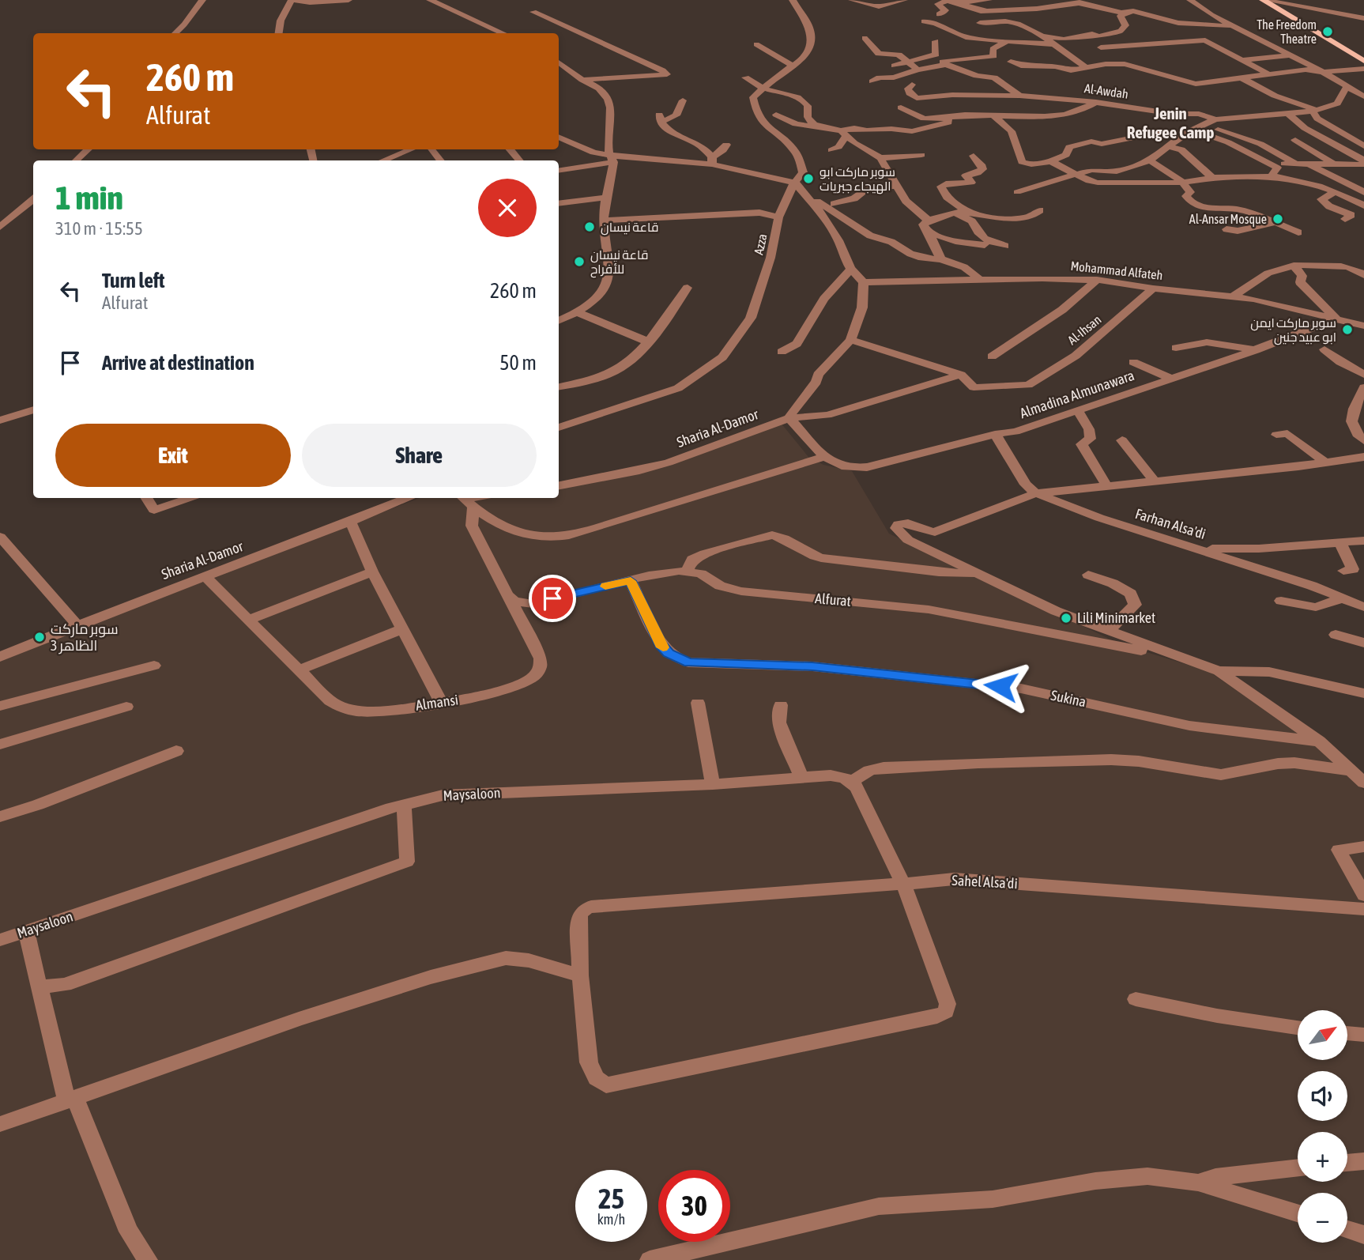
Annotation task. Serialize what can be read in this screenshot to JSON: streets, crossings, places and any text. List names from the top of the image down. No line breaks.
{"streets":{"street":["Al-Awdah","Azza","Mohammad Alfateh","Al-Ihsan","Almadina Almunawara","Sharia Al-Damor","Farhan Alsa'di","Alfurat","Sukina","Almansi","Maysaloon","Sahel Alsa'di"]},"crossings":[["Mohammad Alfateh","Al-Ihsan"],["Mohammad Alfateh","Almadina Almunawara"],["Al-Ihsan","Sharia Al-Damor"],["Almadina Almunawara","Farhan Alsa'di"],["Sharia Al-Damor","Almansi"],["Alfurat","Sukina"],["Alfurat","Almansi"]],"districts":["Jenin Refugee Camp"],"places":["The Freedom Theatre","سوبر ماركت ابو الهيجاء جبريات","Al-Ansar Mosque","قاعة نيسان","قاعة نيسان للأفراح","سوبر ماركت ايمن ابو عبيد جنين","Lili Minimarket","سوبر ماركت الظاهر 3"],"north":"top right","page":{"turn":["260 m","Alfurat"],"heading":["1 min","310 m · 15:55"],"list":[{"name":"Turn left","note":"Alfurat","value":"260 m"},{"name":"Arrive at destination","value":"50 m"}],"buttons":["Exit","Share"],"map_buttons":["+","−"],"speed":"25 km/h","limit":"30"}}
